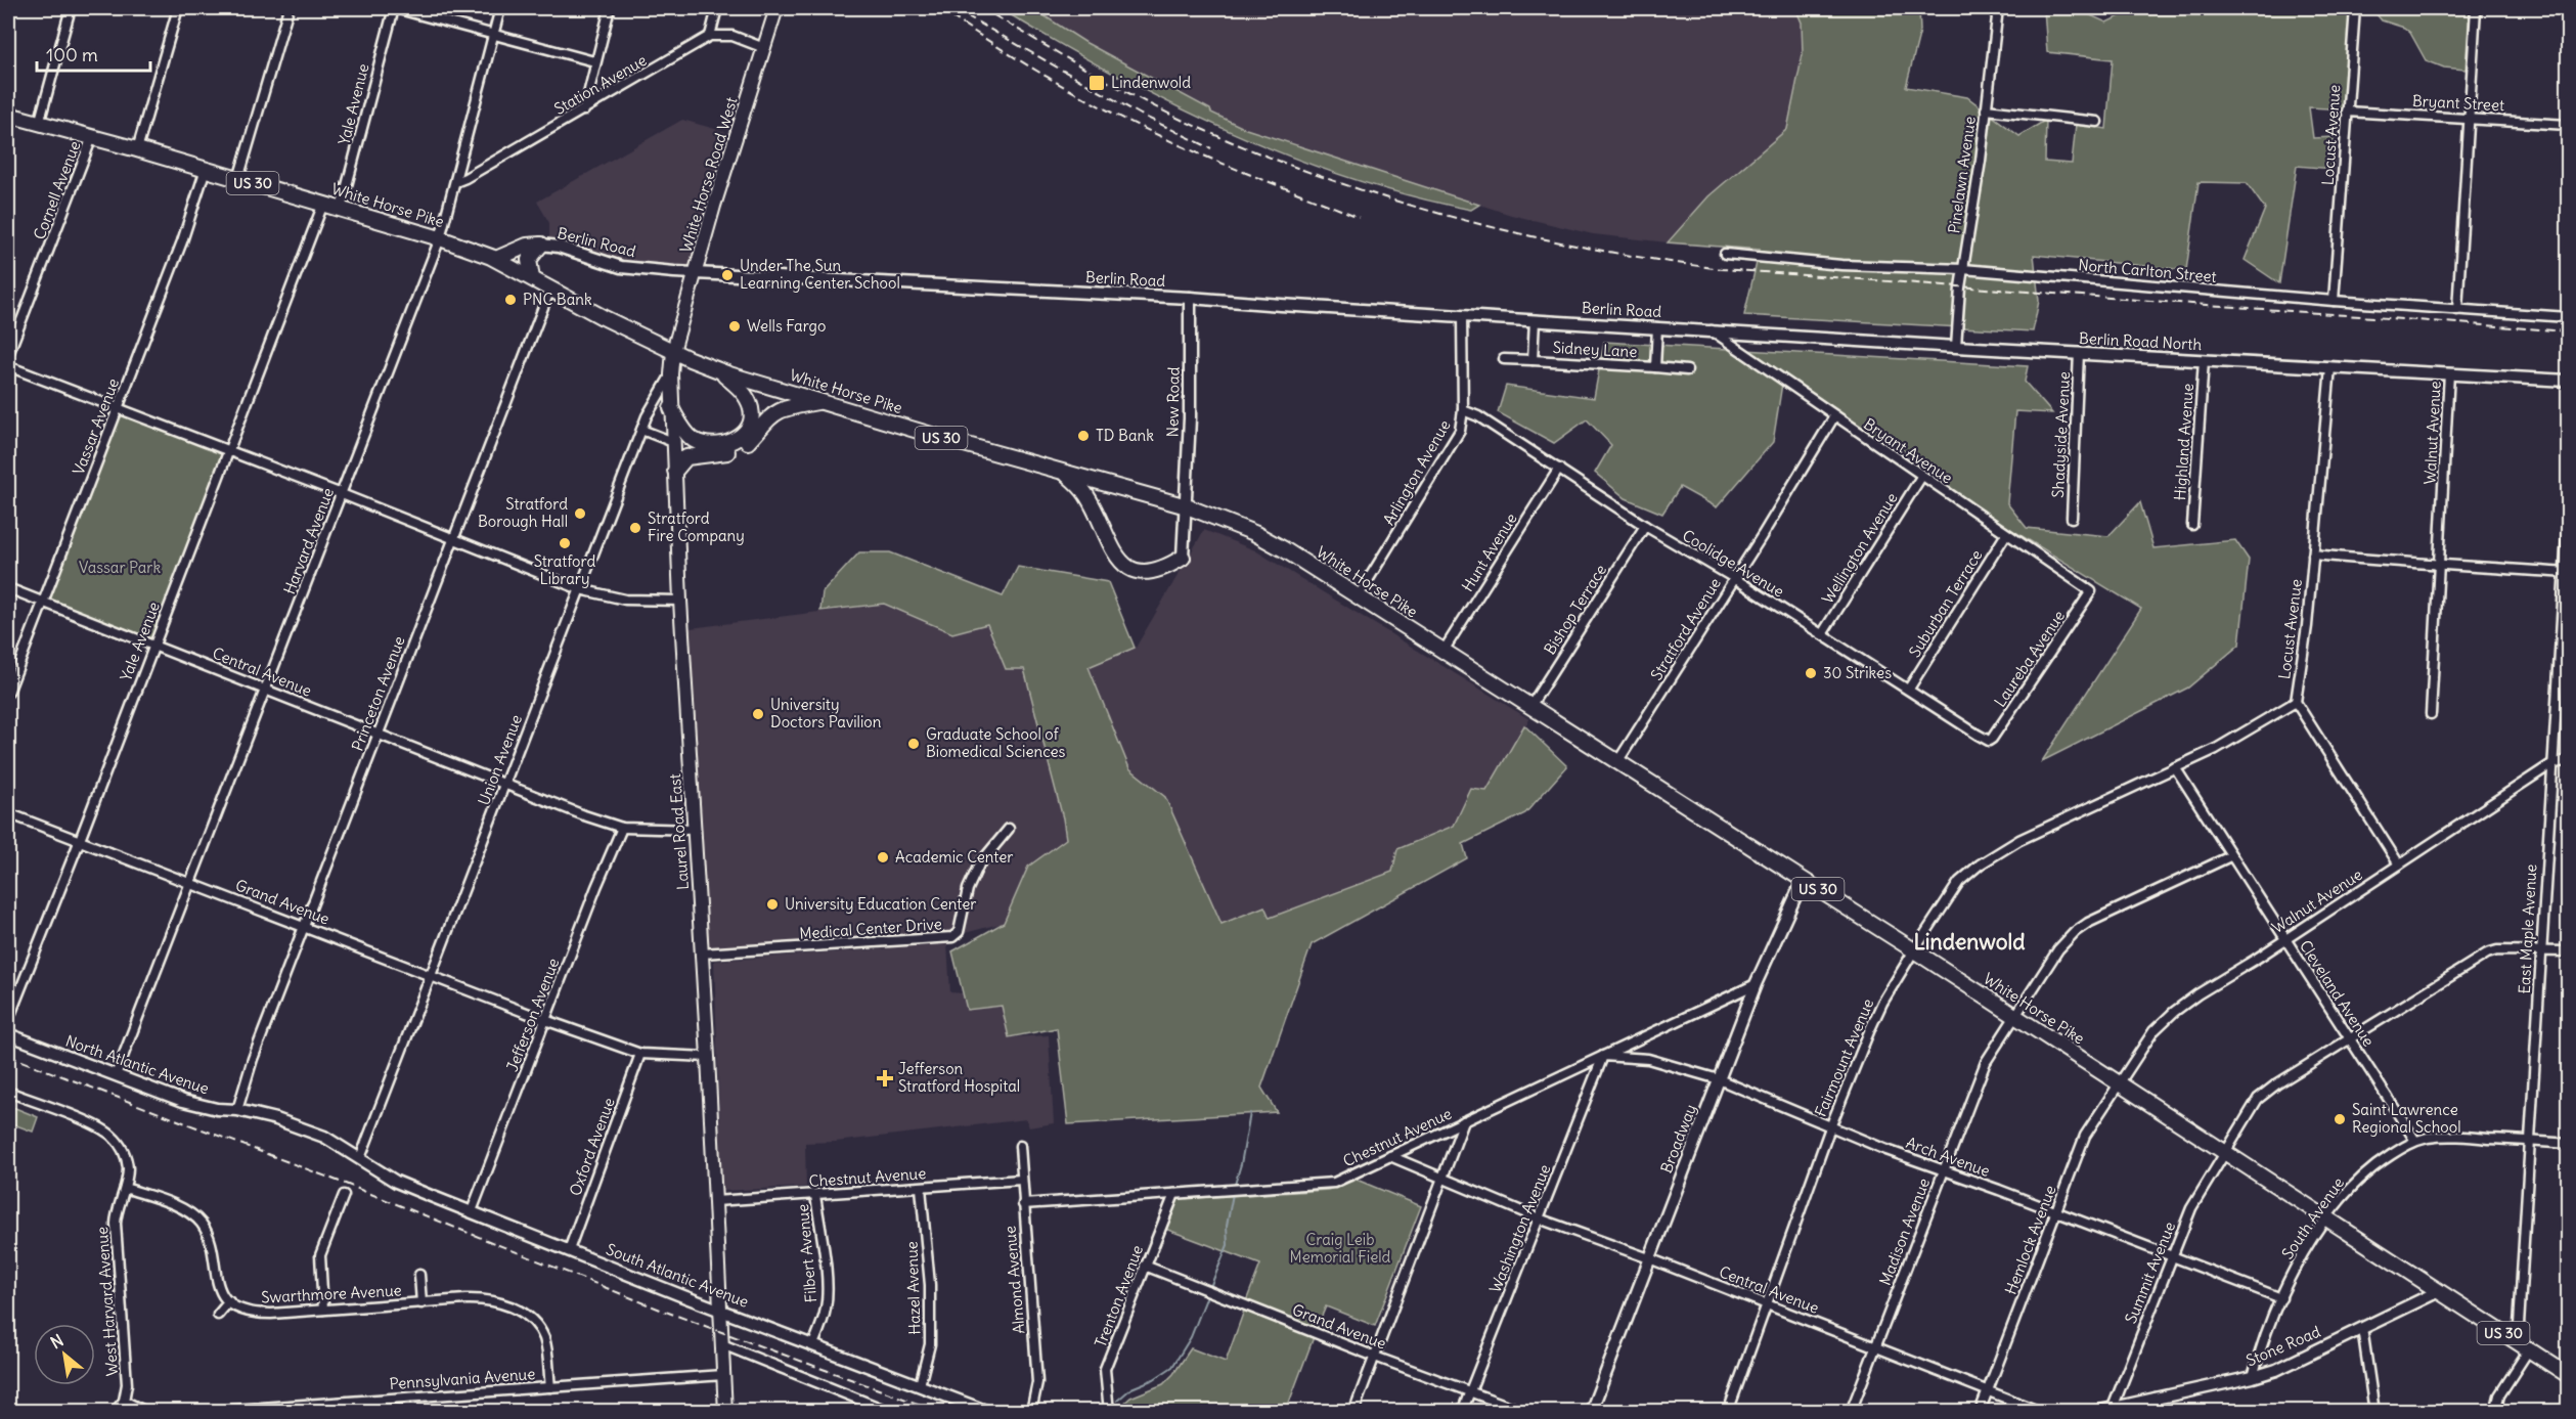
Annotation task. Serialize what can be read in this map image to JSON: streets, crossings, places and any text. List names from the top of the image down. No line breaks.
{"streets":{"highway":["US 30","White Horse Pike"],"main road":["White Horse Road West","Laurel Road East"],"street":["Station Avenue","Bryant Street","Yale Avenue","Locust Avenue","Pinelawn Avenue","Cornell Avenue","Berlin Road","North Carlton Street","Berlin Road North","Sidney Lane","New Road","Vassar Avenue","Walnut Avenue","Shadyside Avenue","Highland Avenue","Bryant Avenue","Arlington Avenue","Harvard Avenue","Wellington Avenue","Hunt Avenue","Coolidge Avenue","Suburban Terrace","Bishop Terrace","Stratford Avenue","Laureba Avenue","Central Avenue","Princeton Avenue","Union Avenue","Grand Avenue","Medical Center Drive","East Maple Avenue","Cleveland Avenue","Jefferson Avenue","Fairmount Avenue","North Atlantic Avenue","Chestnut Avenue","Broadway","Oxford Avenue","Arch Avenue","South Avenue","Washington Avenue","Madison Avenue","Hemlock Avenue","Filbert Avenue","Summit Avenue","South Atlantic Avenue","Almond Avenue","Hazel Avenue","Swarthmore Avenue","Trenton Avenue","West Harvard Avenue","Stone Road","Pennsylvania Avenue"]},"crossings":[["Station Avenue","Harvard Avenue"],["Bryant Street","Locust Avenue"],["Yale Avenue","White Horse Pike"],["Yale Avenue","Central Avenue"],["Yale Avenue","Grand Avenue"],["Locust Avenue","North Carlton Street"],["Locust Avenue","Berlin Road North"],["Locust Avenue","Walnut Avenue"],["Locust Avenue","Fairmount Avenue"],["White Horse Road West","White Horse Pike"],["White Horse Road West","Berlin Road"],["White Horse Road West","Laurel Road East"],["Pinelawn Avenue","North Carlton Street"],["Pinelawn Avenue","Berlin Road North"],["Cornell Avenue","White Horse Pike"],["White Horse Pike","New Road"],["White Horse Pike","Vassar Avenue"],["White Horse Pike","Walnut Avenue"],["White Horse Pike","Arlington Avenue"],["White Horse Pike","Harvard Avenue"],["White Horse Pike","Hunt Avenue"],["White Horse Pike","Bishop Terrace"],["White Horse Pike","Stratford Avenue"],["White Horse Pike","Princeton Avenue"],["White Horse Pike","Laurel Road East"],["White Horse Pike","East Maple Avenue"],["White Horse Pike","Fairmount Avenue"],["White Horse Pike","Broadway"],["White Horse Pike","South Avenue"],["White Horse Pike","Madison Avenue"],["White Horse Pike","Hemlock Avenue"],["White Horse Pike","Summit Avenue"],["White Horse Pike","Stone Road"],["Berlin Road","Berlin Road North"],["Berlin Road","Sidney Lane"],["Berlin Road","New Road"],["Berlin Road","Bryant Avenue"],["Berlin Road","Arlington Avenue"],["Berlin Road North","Walnut Avenue"],["Berlin Road North","Shadyside Avenue"],["Berlin Road North","Highland Avenue"],["Berlin Road North","Bryant Avenue"],["Vassar Avenue","Central Avenue"],["Walnut Avenue","East Maple Avenue"],["Walnut Avenue","Cleveland Avenue"],["Walnut Avenue","Hemlock Avenue"],["Bryant Avenue","Wellington Avenue"],["Bryant Avenue","Suburban Terrace"],["Bryant Avenue","Stratford Avenue"],["Bryant Avenue","Laureba Avenue"],["Arlington Avenue","Coolidge Avenue"],["Harvard Avenue","Central Avenue"],["Harvard Avenue","Grand Avenue"],["Harvard Avenue","North Atlantic Avenue"],["Wellington Avenue","Coolidge Avenue"],["Hunt Avenue","Coolidge Avenue"],["Coolidge Avenue","Suburban Terrace"],["Coolidge Avenue","Bishop Terrace"],["Coolidge Avenue","Stratford Avenue"],["Coolidge Avenue","Laureba Avenue"],["Central Avenue","Princeton Avenue"],["Central Avenue","Union Avenue"],["Central Avenue","Laurel Road East"],["Central Avenue","Jefferson Avenue"],["Central Avenue","Fairmount Avenue"],["Central Avenue","Chestnut Avenue"],["Central Avenue","Broadway"],["Central Avenue","Washington Avenue"],["Central Avenue","Madison Avenue"],["Central Avenue","Hemlock Avenue"],["Princeton Avenue","Grand Avenue"],["Princeton Avenue","North Atlantic Avenue"],["Union Avenue","Laurel Road East"],["Union Avenue","Grand Avenue"],["Union Avenue","North Atlantic Avenue"],["Union Avenue","South Atlantic Avenue"],["Laurel Road East","Grand Avenue"],["Laurel Road East","Medical Center Drive"],["Laurel Road East","Chestnut Avenue"],["Laurel Road East","South Atlantic Avenue"],["Laurel Road East","Pennsylvania Avenue"],["Grand Avenue","Jefferson Avenue"],["Grand Avenue","Oxford Avenue"],["Grand Avenue","Washington Avenue"],["Grand Avenue","Trenton Avenue"],["East Maple Avenue","South Avenue"],["East Maple Avenue","Summit Avenue"],["Cleveland Avenue","Fairmount Avenue"],["Cleveland Avenue","South Avenue"],["Cleveland Avenue","Madison Avenue"],["Cleveland Avenue","Summit Avenue"],["Jefferson Avenue","South Atlantic Avenue"],["Fairmount Avenue","Arch Avenue"],["North Atlantic Avenue","South Atlantic Avenue"],["Chestnut Avenue","Broadway"],["Chestnut Avenue","Arch Avenue"],["Chestnut Avenue","Washington Avenue"],["Chestnut Avenue","Filbert Avenue"],["Chestnut Avenue","Almond Avenue"],["Chestnut Avenue","Hazel Avenue"],["Chestnut Avenue","Trenton Avenue"],["Broadway","Arch Avenue"],["Oxford Avenue","South Atlantic Avenue"],["Arch Avenue","South Avenue"],["Arch Avenue","Washington Avenue"],["Arch Avenue","Madison Avenue"],["Arch Avenue","Hemlock Avenue"],["Arch Avenue","Summit Avenue"],["South Avenue","Stone Road"],["Filbert Avenue","South Atlantic Avenue"],["Summit Avenue","Stone Road"],["South Atlantic Avenue","Hazel Avenue"],["Swarthmore Avenue","Pennsylvania Avenue"]],"districts":["Lindenwold"],"parks":["Vassar Park","Craig Leib Memorial Field"],"places":{"transit":["Lindenwold"],"other":["Under The Sun Learning Center School","PNC Bank","Wells Fargo","TD Bank","Stratford Borough Hall","Stratford Fire Company","Stratford Library","30 Strikes","University Doctors Pavilion","Graduate School of Biomedical Sciences","Academic Center","University Education Center","Saint Lawrence Regional School"],"health":["Jefferson Stratford Hospital"]},"scale_bar":"100 m","north":"top left"}
